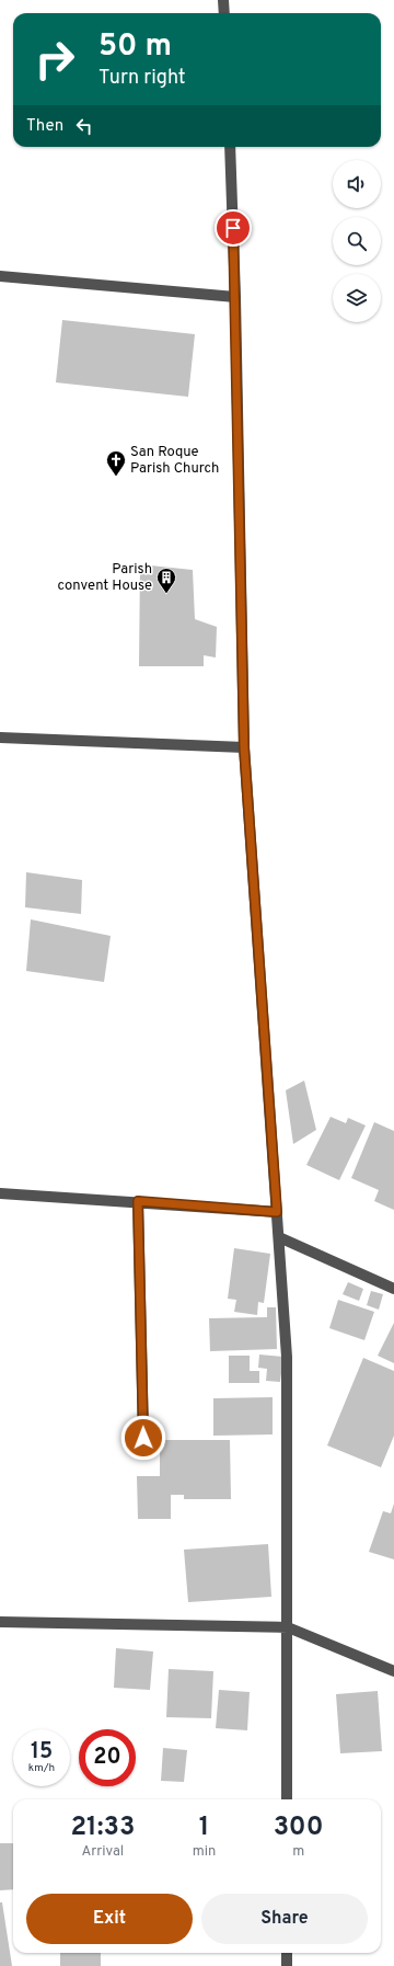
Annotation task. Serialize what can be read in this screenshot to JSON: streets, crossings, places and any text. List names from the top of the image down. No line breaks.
{"places":{"church":["San Roque Parish Church"],"building":["Parish convent House"]},"page":{"turn":["50 m","Turn right"],"then":"Then","speed":"15 km/h","limit":"20","eta":["21:33","Arrival","1","min","300","m"],"buttons":["Exit","Share"]}}
